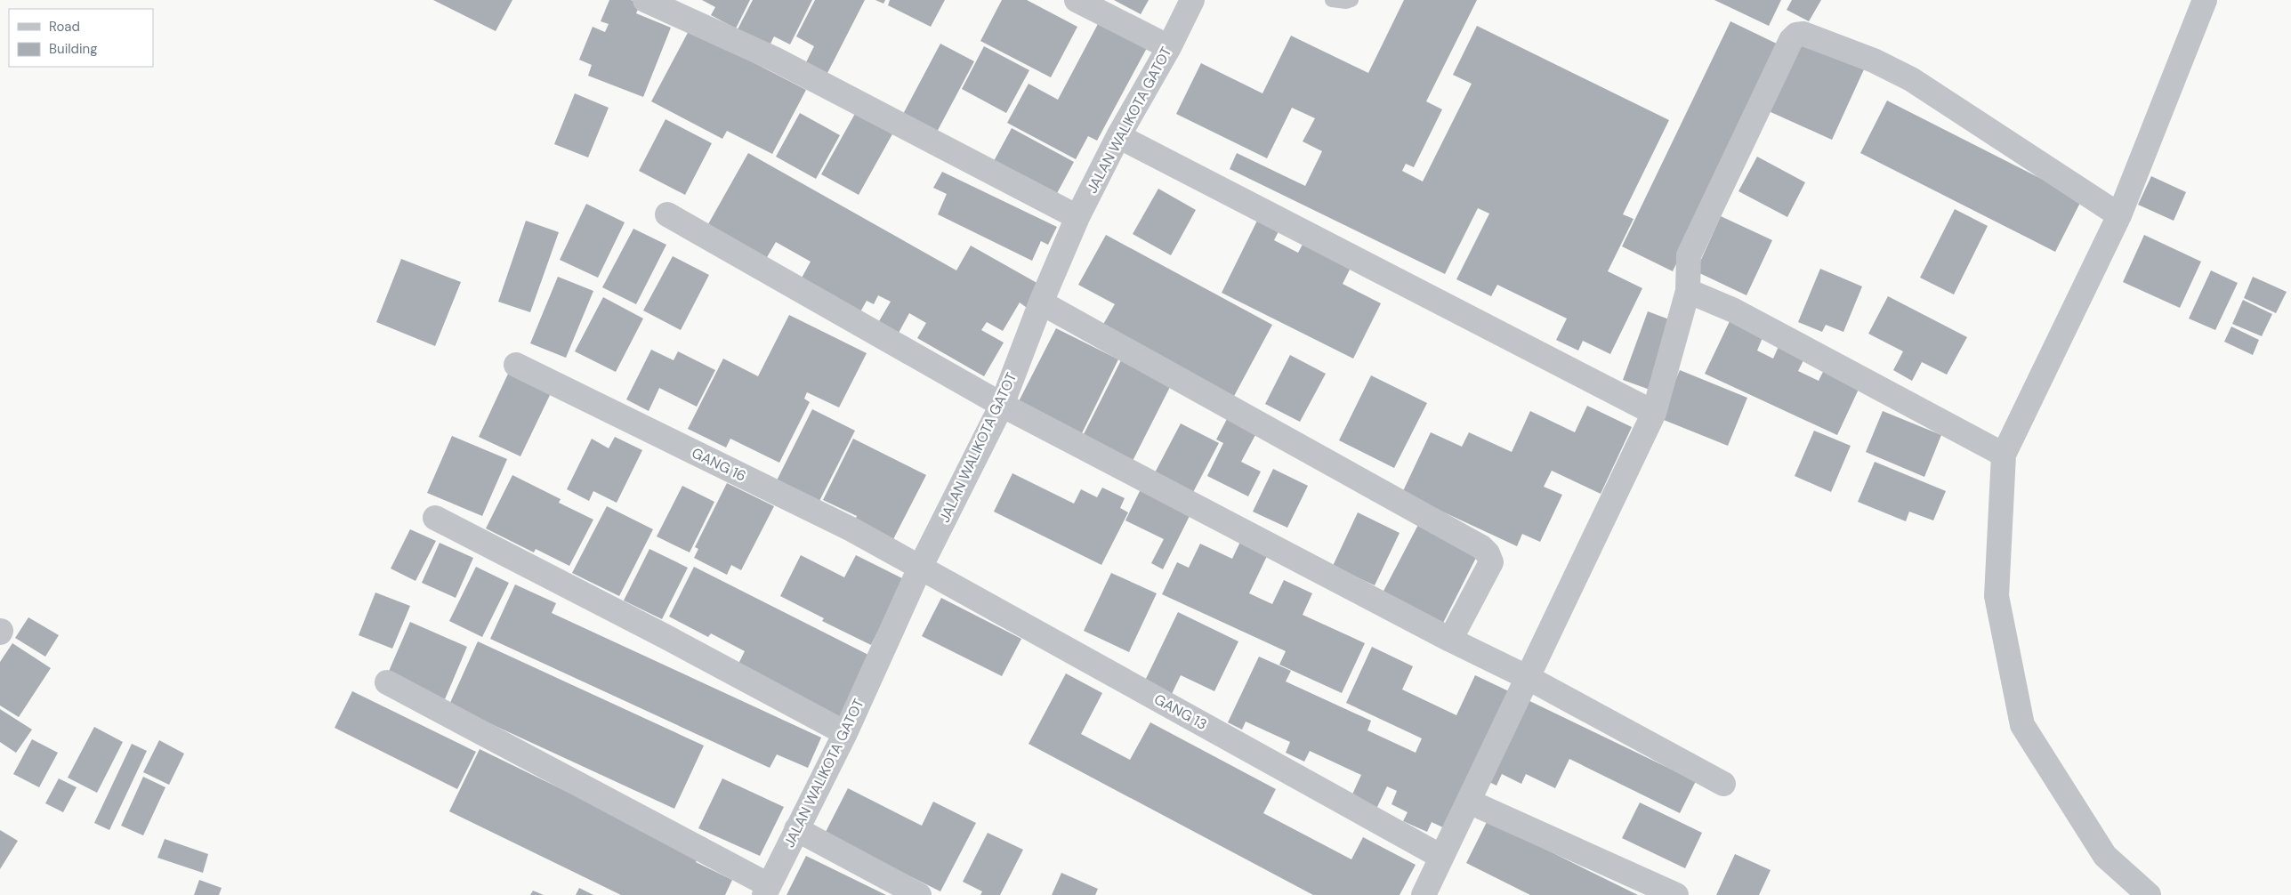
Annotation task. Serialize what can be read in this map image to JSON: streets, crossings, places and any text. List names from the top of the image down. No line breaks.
{"streets":{"street":["JALAN WALIKOTA GATOT","GANG 16","GANG 13"]},"crossings":[["JALAN WALIKOTA GATOT","GANG 16"],["JALAN WALIKOTA GATOT","GANG 13"],["GANG 16","GANG 13"]],"legend":["Road","Building"]}
